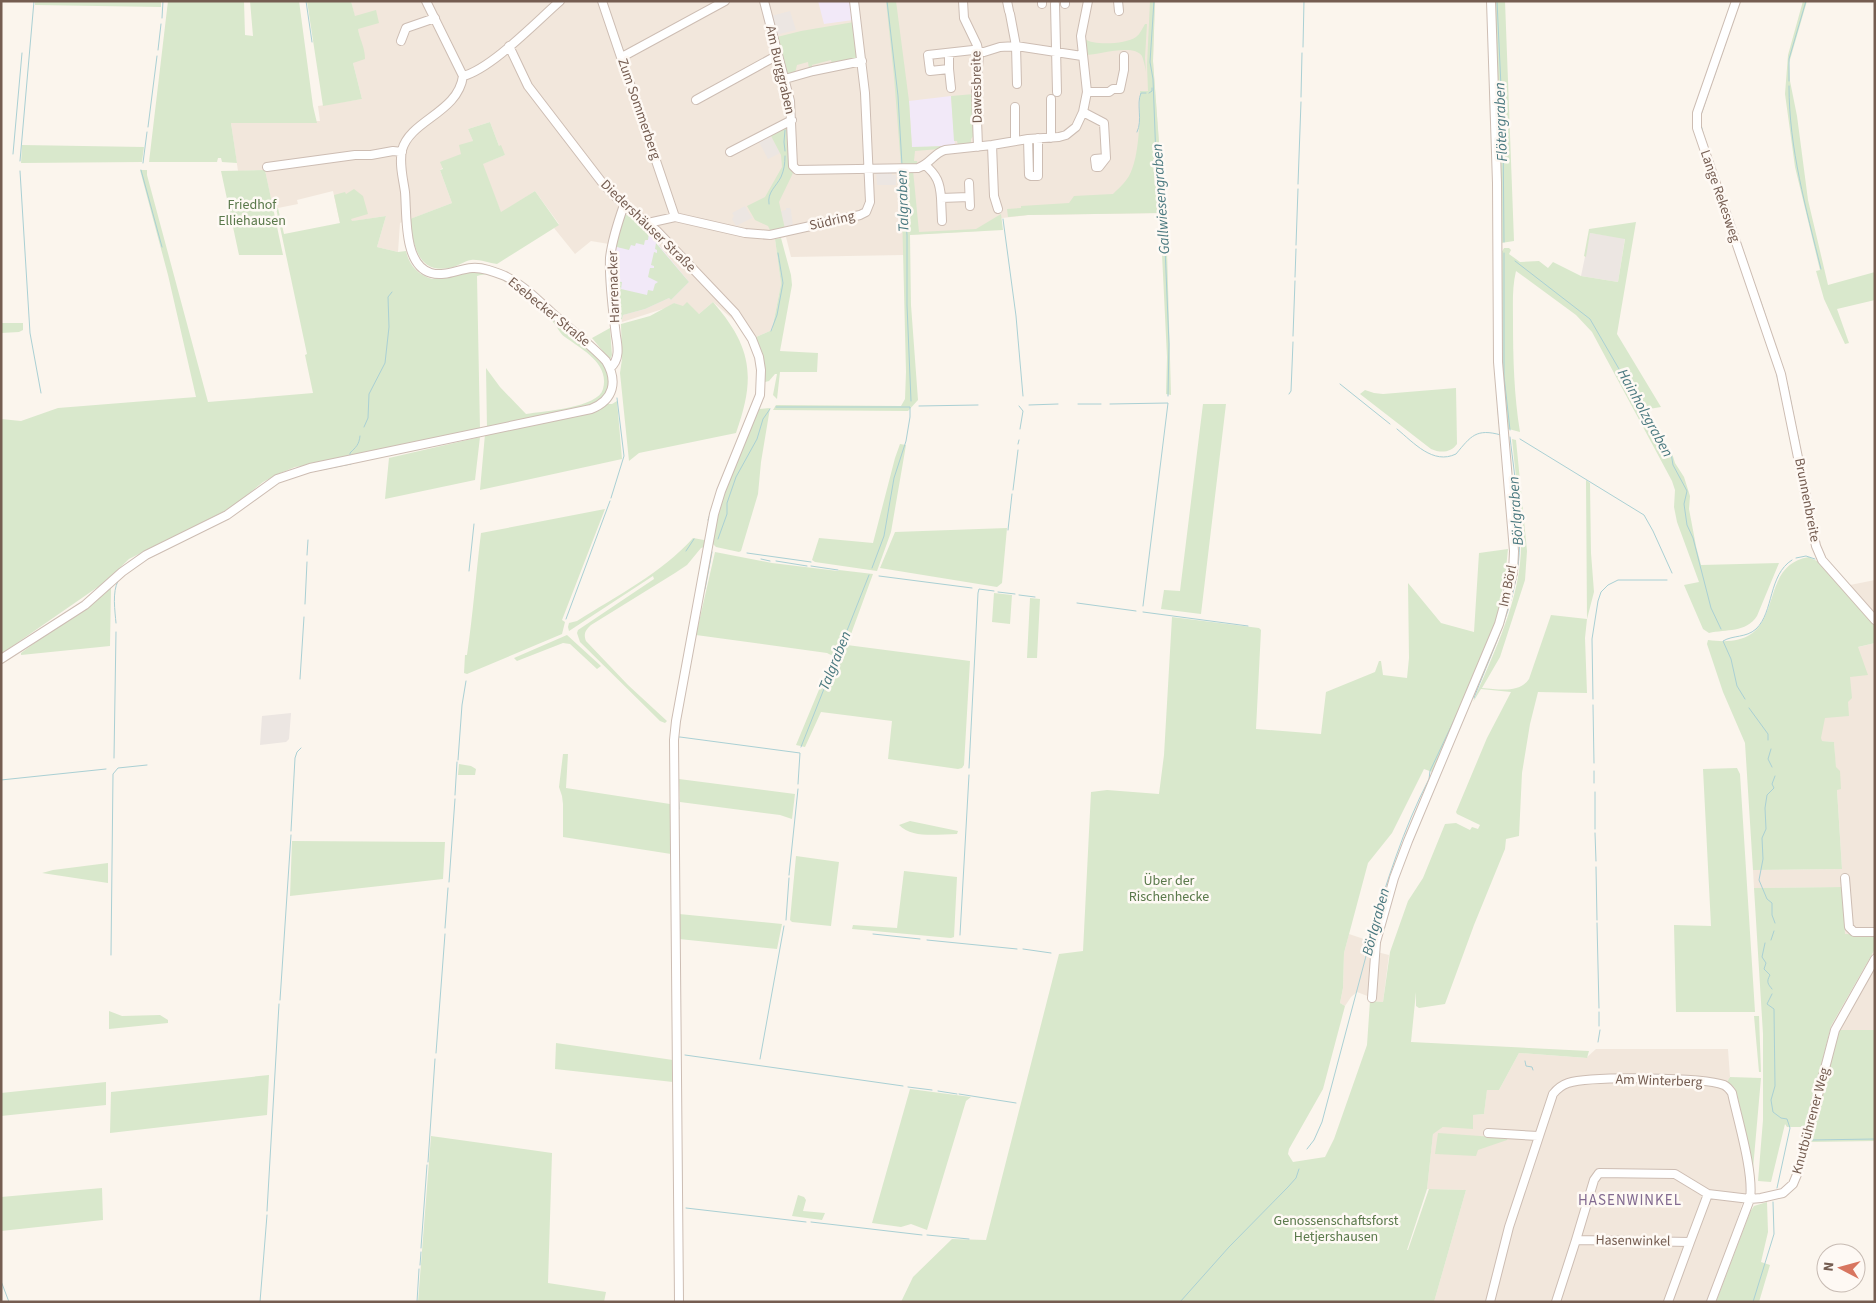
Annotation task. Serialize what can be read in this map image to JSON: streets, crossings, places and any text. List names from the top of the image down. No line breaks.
{"streets":{"street":["Am Burggraben","Dawesbreite","Zum Sommerberg","Lange Rekesweg","Südring","Diedershäuser Straße","Harrenacker","Esebecker Straße","Brunnenbreite","Im Börl","Am Winterberg","Knutbührener Weg","Hasenwinkel"]},"crossings":[["Am Burggraben","Südring"],["Zum Sommerberg","Südring"],["Lange Rekesweg","Brunnenbreite"],["Südring","Diedershäuser Straße"],["Diedershäuser Straße","Harrenacker"],["Harrenacker","Esebecker Straße"],["Am Winterberg","Knutbührener Weg"],["Am Winterberg","Hasenwinkel"],["Knutbührener Weg","Hasenwinkel"]],"districts":["HASENWINKEL"],"water":["Flötergraben","Gallwiesengraben","Talgraben","Hainholzgraben","Börlgraben"],"parks":["Friedhof Elliehausen","Über der Rischenhecke","Genossenschaftsforst Hetjershausen"],"north":"left"}
